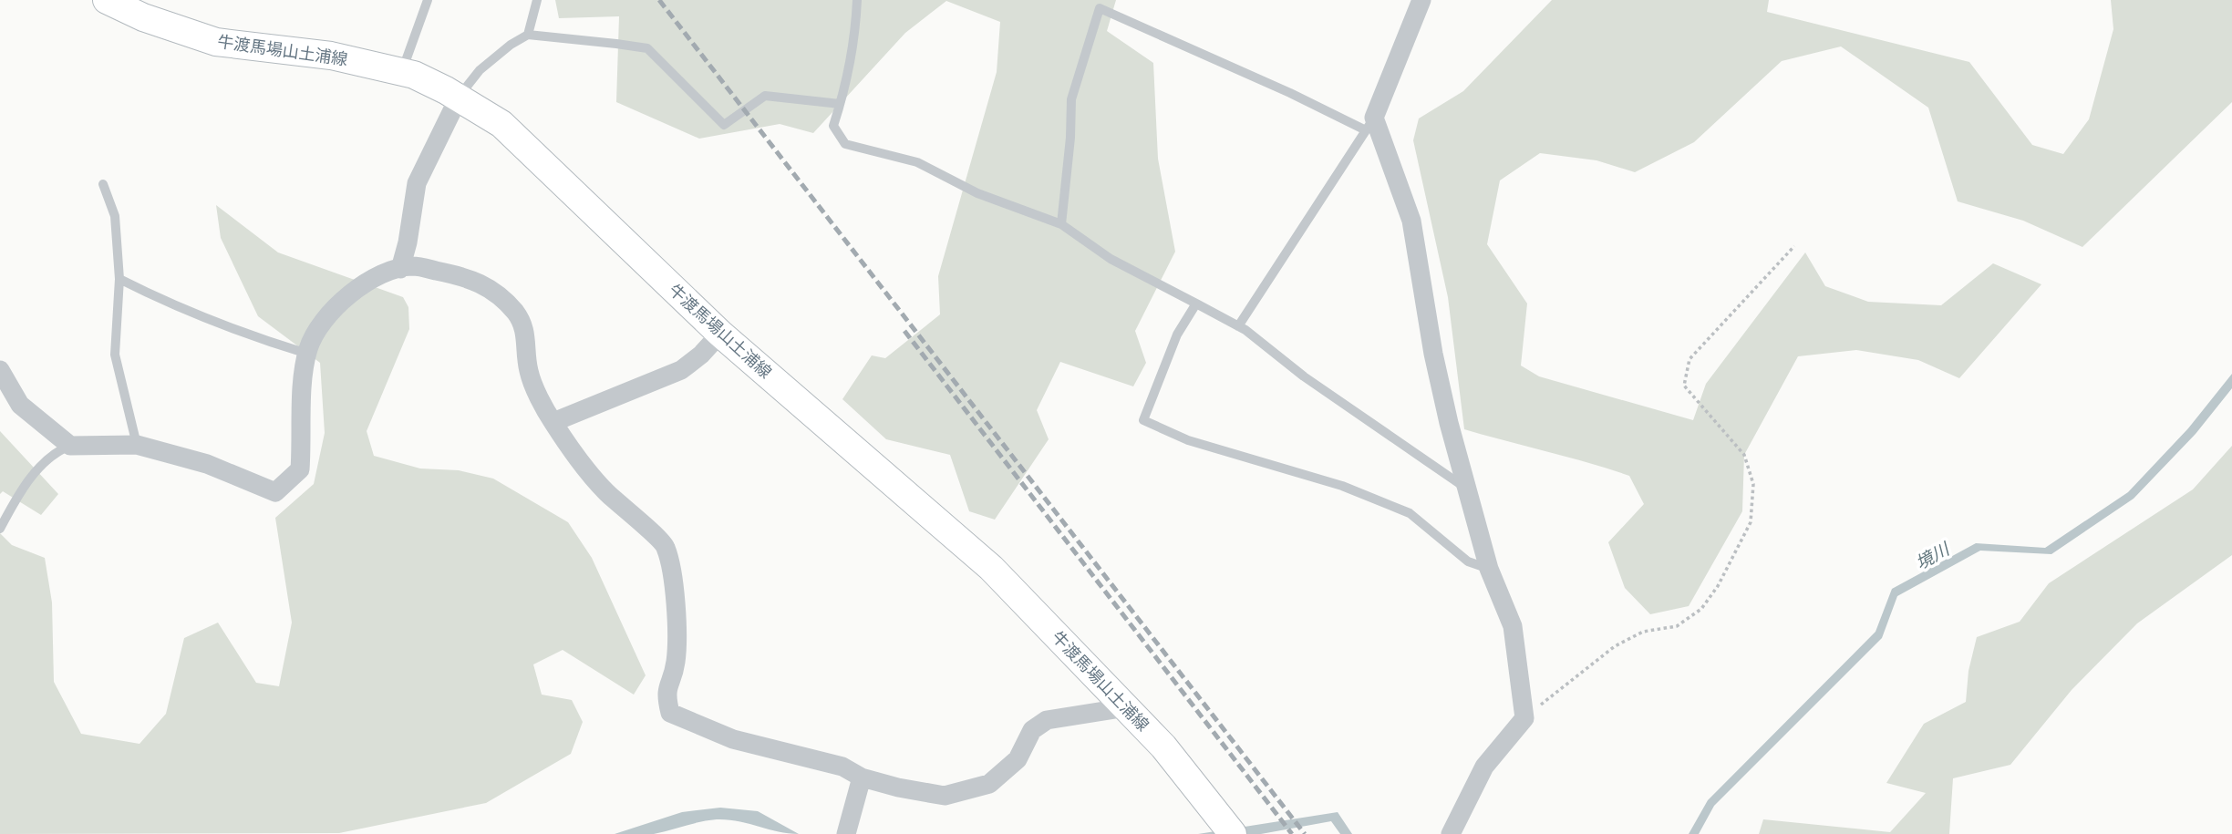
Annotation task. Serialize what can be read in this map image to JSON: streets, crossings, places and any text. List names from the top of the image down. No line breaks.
{"streets":{"main road":["牛渡馬場山土浦線"]},"water":["境川"]}
